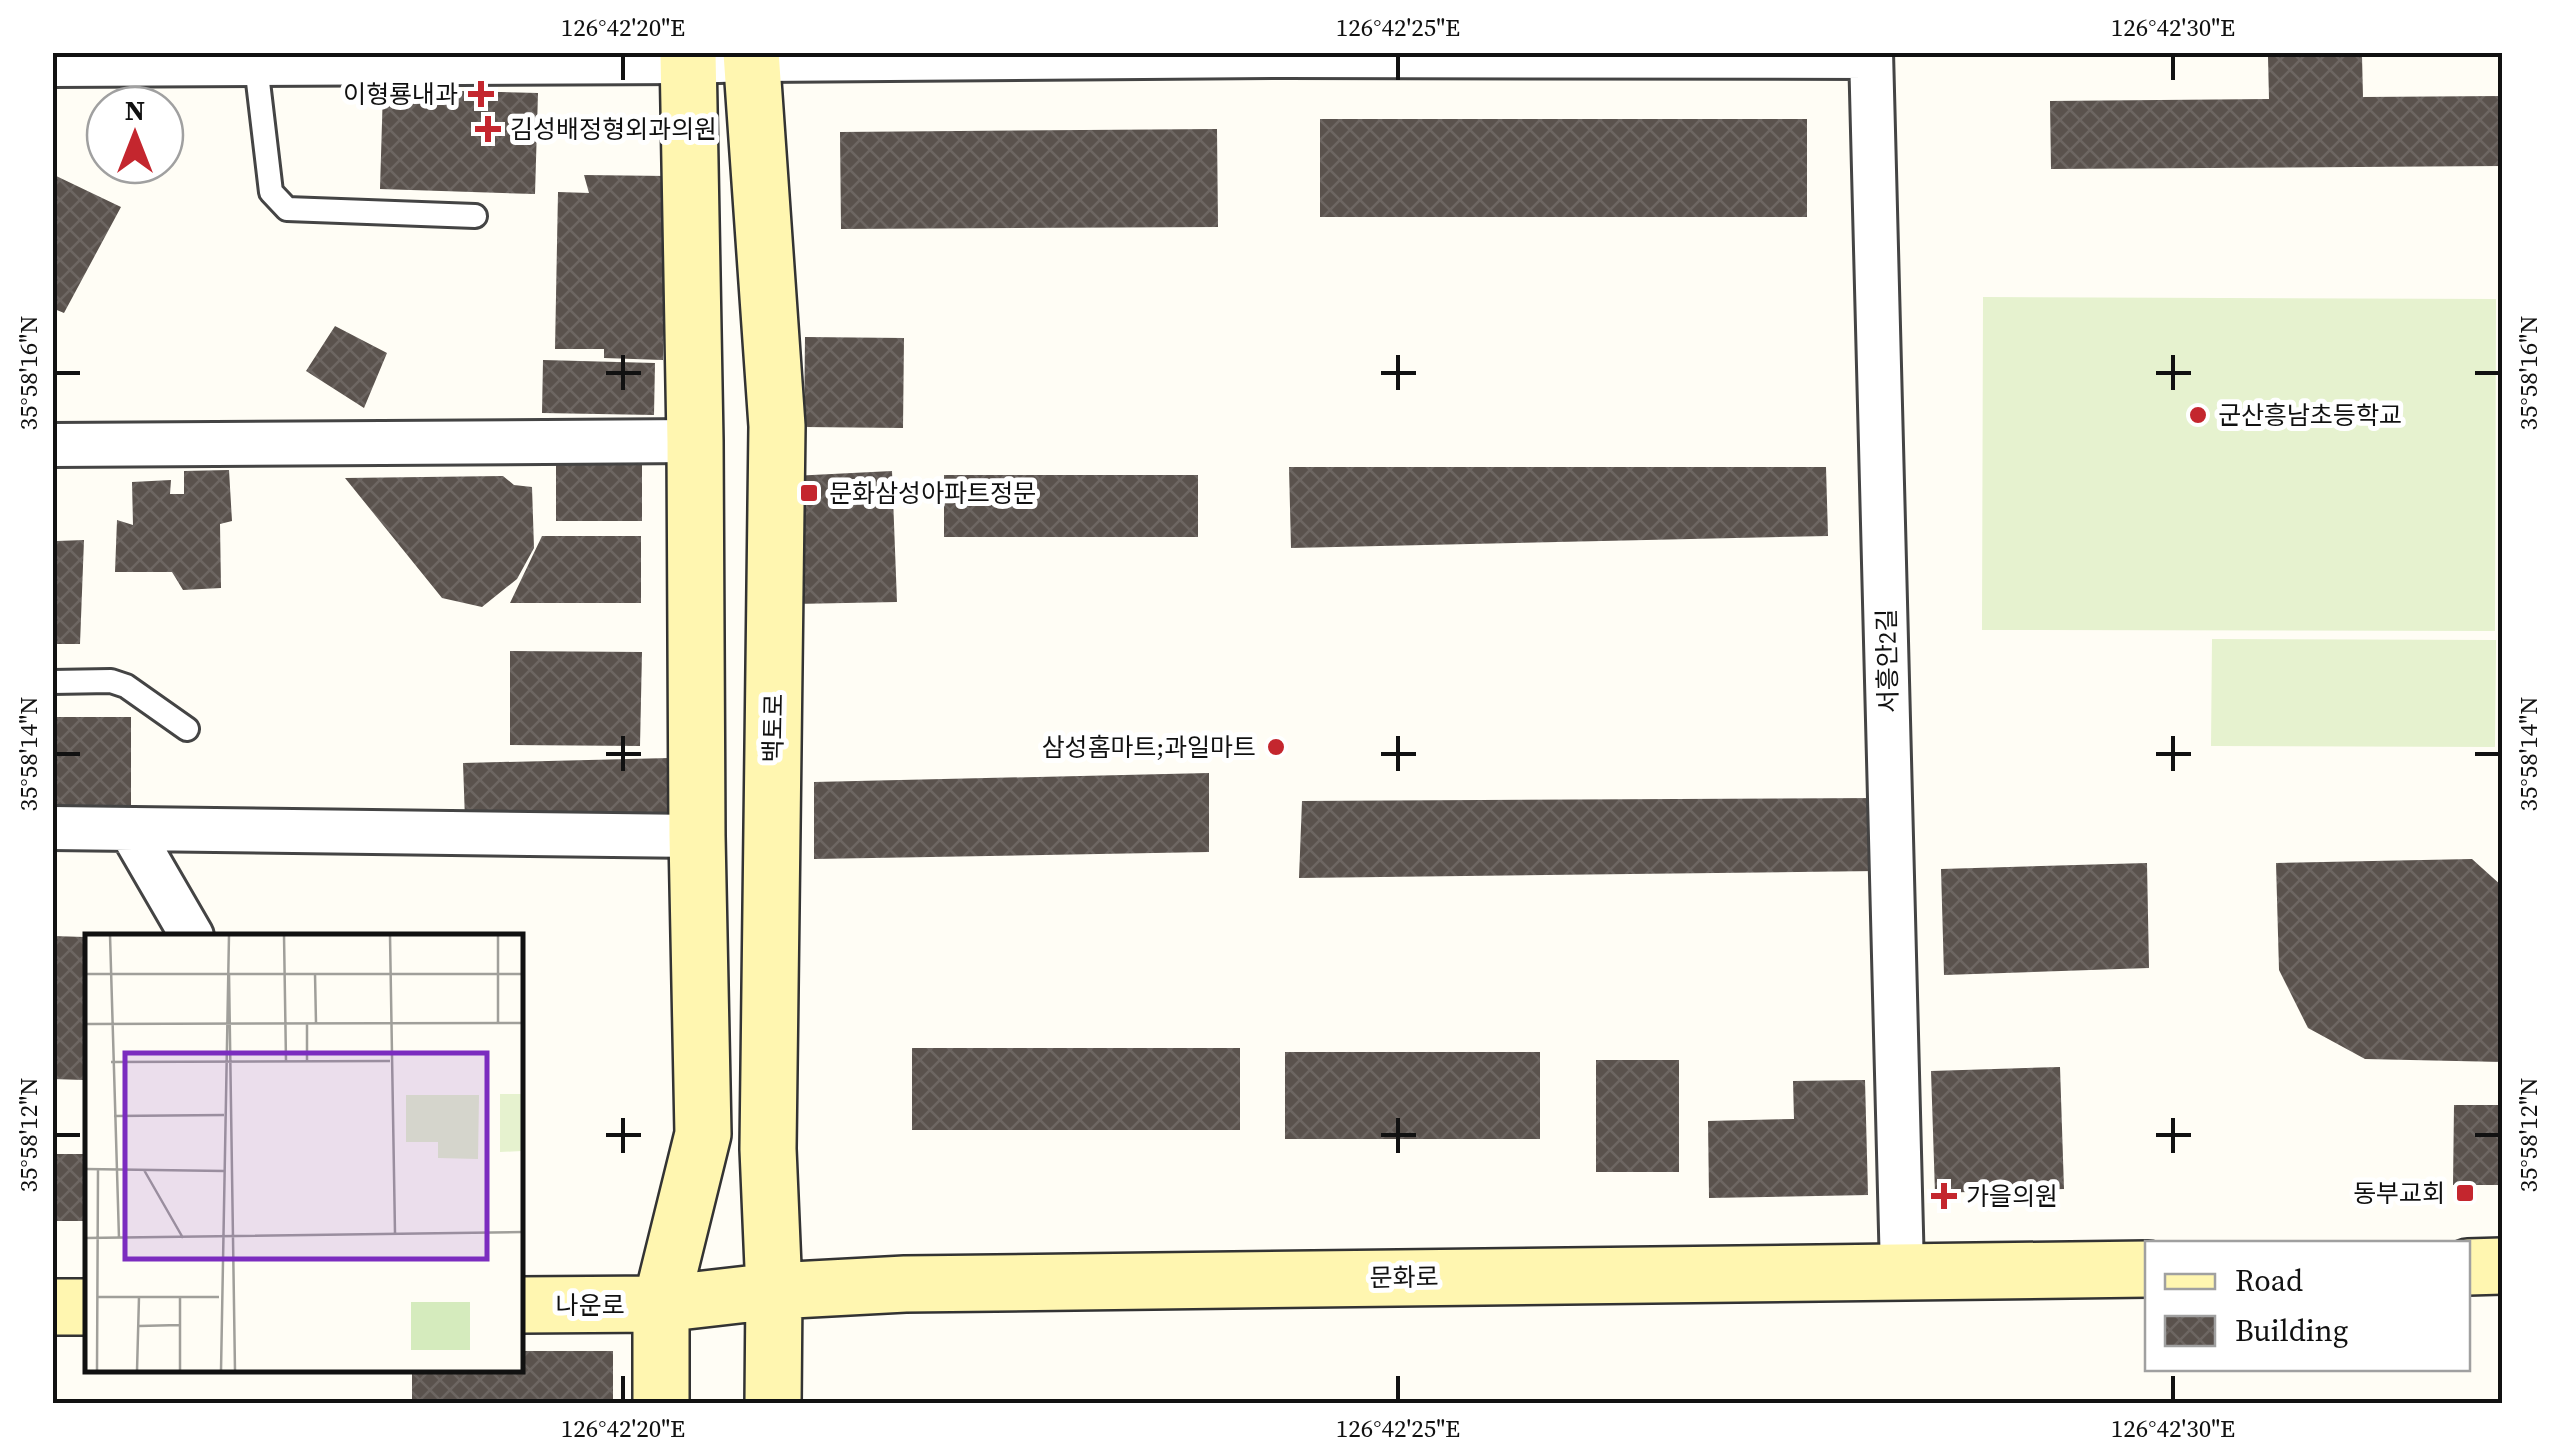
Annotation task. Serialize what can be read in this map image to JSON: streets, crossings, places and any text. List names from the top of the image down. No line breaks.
{"streets":{"street":["서흥안2길","백토로","문화로","나운로"]},"crossings":[["서흥안2길","문화로"],["백토로","문화로"],["문화로","나운로"]],"places":{"health":["이형룡내과","김성배정형외과의원","가을의원"],"other":["군산흥남초등학교","삼성홈마트;과일마트"],"transit":["문화삼성아파트정문","동부교회"]},"legend":["Road","Building"],"north":"top","coordinates":["126°42'20\"E","126°42'25\"E","126°42'30\"E","35°58'16\"N","35°58'14\"N","35°58'12\"N"]}
